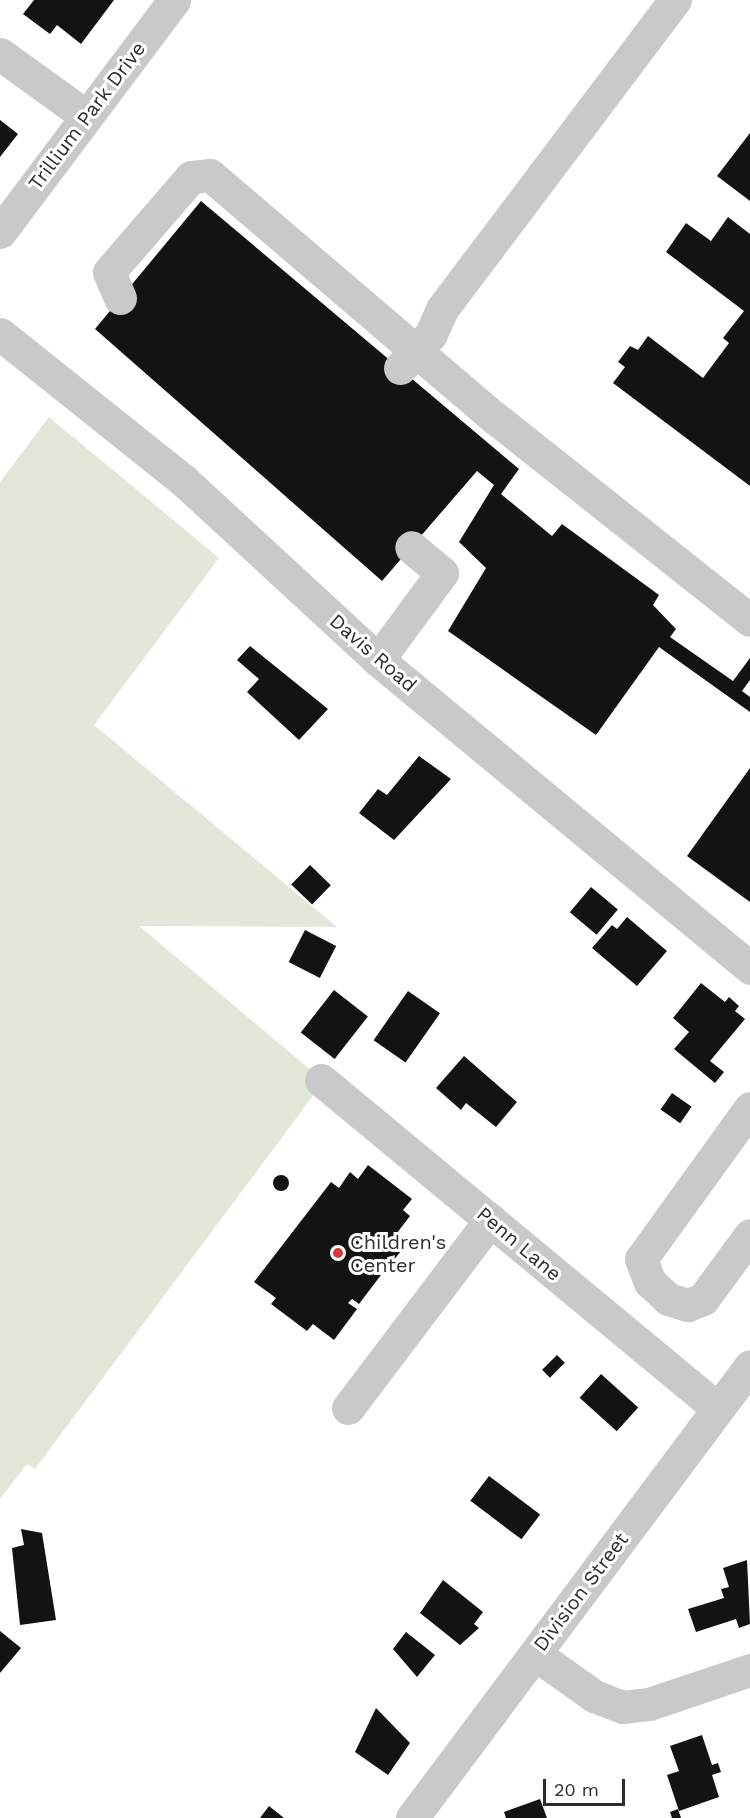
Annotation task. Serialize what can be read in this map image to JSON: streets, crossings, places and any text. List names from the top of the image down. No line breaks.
{"streets":{"street":["Trillium Park Drive","Davis Road","Penn Lane","Division Street"]},"crossings":[["Penn Lane","Division Street"]],"places":["Children's Center"],"scale_bar":"20 m"}
